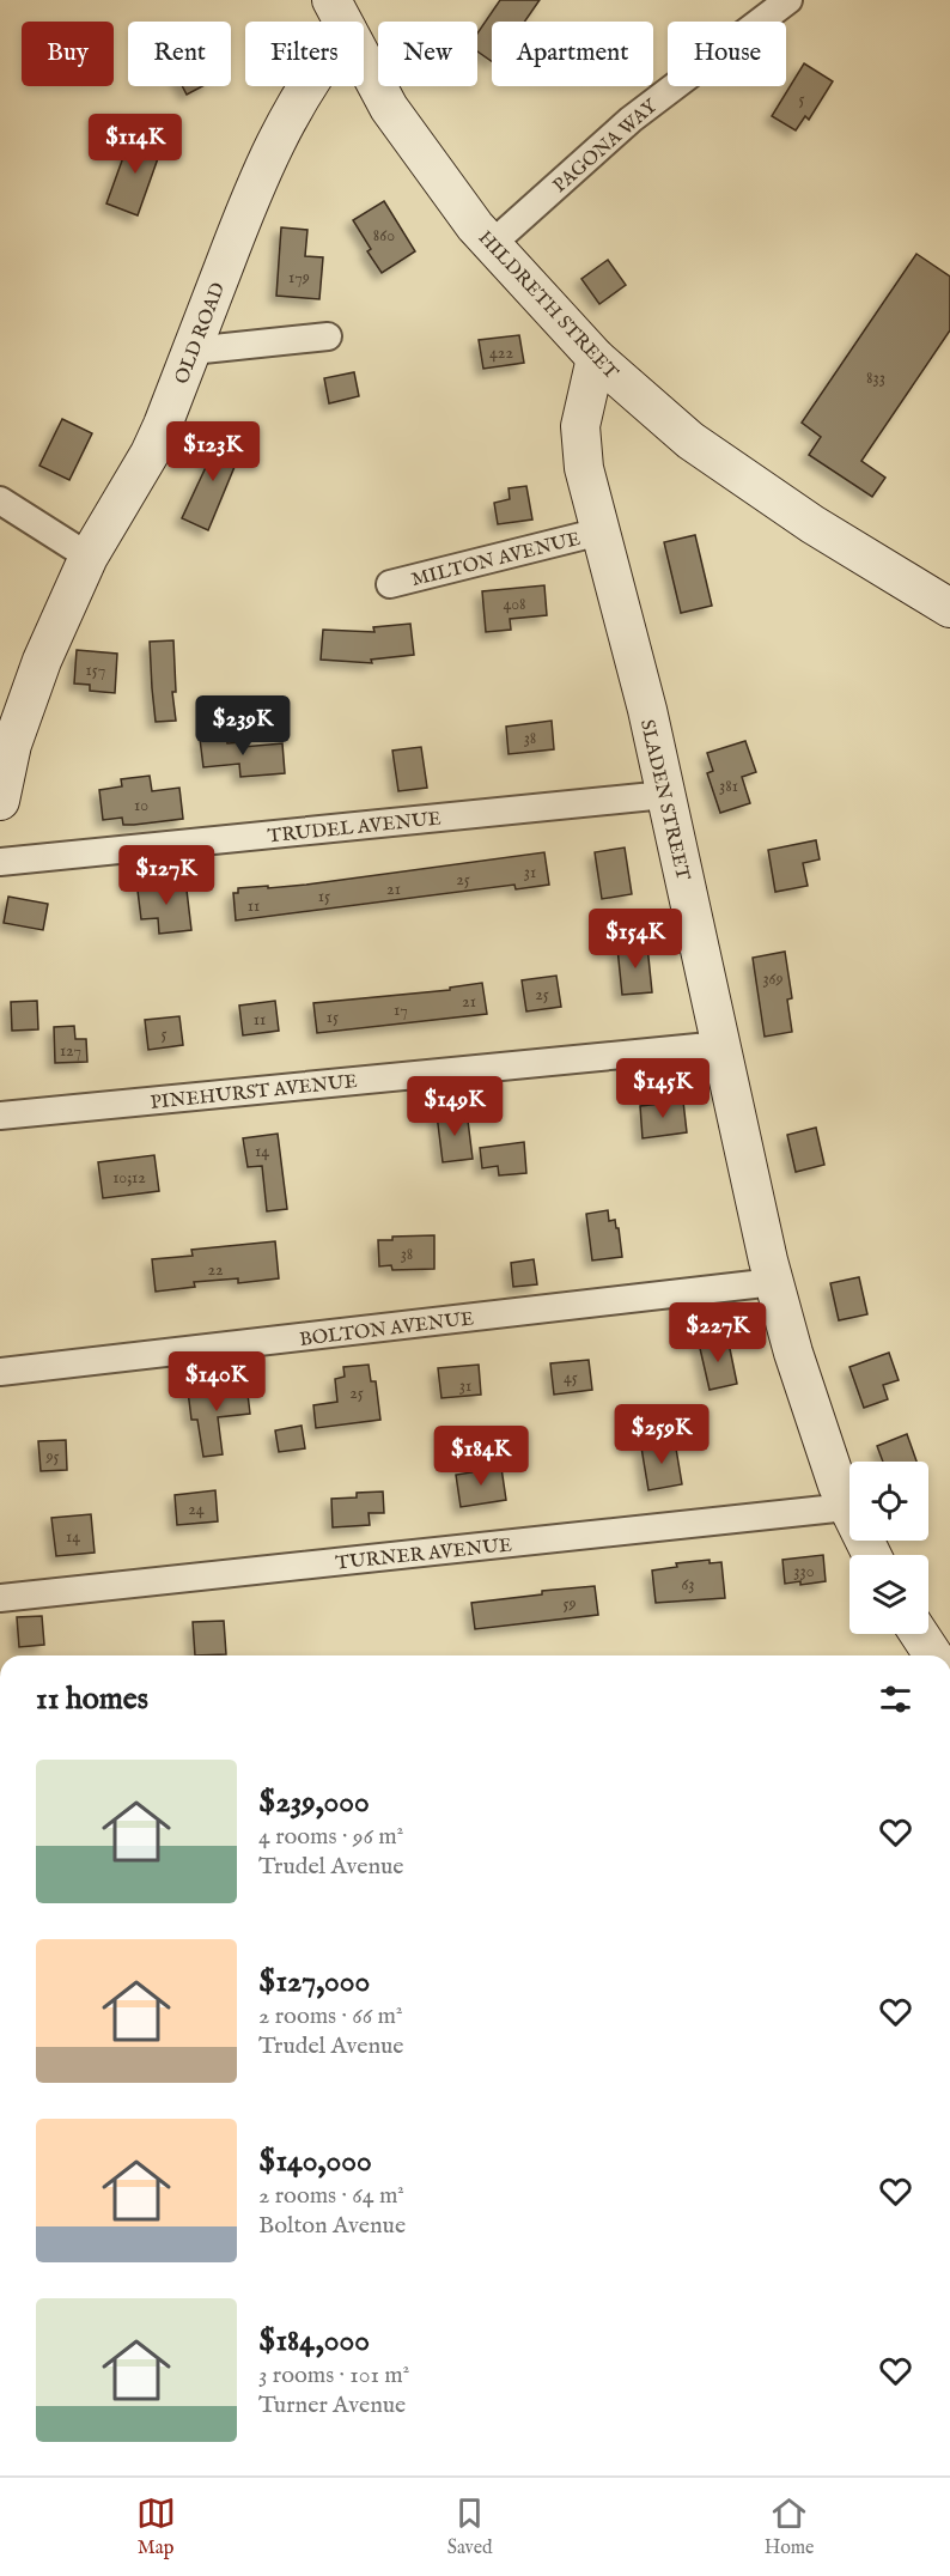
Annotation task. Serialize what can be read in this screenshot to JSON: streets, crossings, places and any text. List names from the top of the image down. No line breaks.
{"streets":{"street":["PAGONA WAY","HILDRETH STREET","OLD ROAD","MILTON AVENUE","SLADEN STREET","TRUDEL AVENUE","PINEHURST AVENUE","BOLTON AVENUE","TURNER AVENUE"]},"crossings":[["PAGONA WAY","HILDRETH STREET"],["HILDRETH STREET","OLD ROAD"],["HILDRETH STREET","SLADEN STREET"],["MILTON AVENUE","SLADEN STREET"],["SLADEN STREET","TRUDEL AVENUE"],["SLADEN STREET","PINEHURST AVENUE"],["SLADEN STREET","BOLTON AVENUE"],["SLADEN STREET","TURNER AVENUE"]],"house_numbers":["5","860","179","422","833","408","157","38","381","10","31","25","21","15","11","369","25","21","17","15","11","5","127","14","10;12","38","22","45","31","25","95","24","14","330","63","59"],"page":{"chip":["Buy","Rent","Filters","New","Apartment","House"],"price":["$114K","$123K","$239K","$127K","$154K","$145K","$149K","$227K","$140K","$259K","$184K"],"heading":"11 homes","list":[{"name":"$239,000","note":"4 rooms · 96 m² · Trudel Avenue"},{"name":"$127,000","note":"2 rooms · 66 m² · Trudel Avenue"},{"name":"$140,000","note":"2 rooms · 64 m² · Bolton Avenue"},{"name":"$184,000","note":"3 rooms · 101 m² · Turner Avenue"}],"tabs":["Map","Saved","Home"]}}
